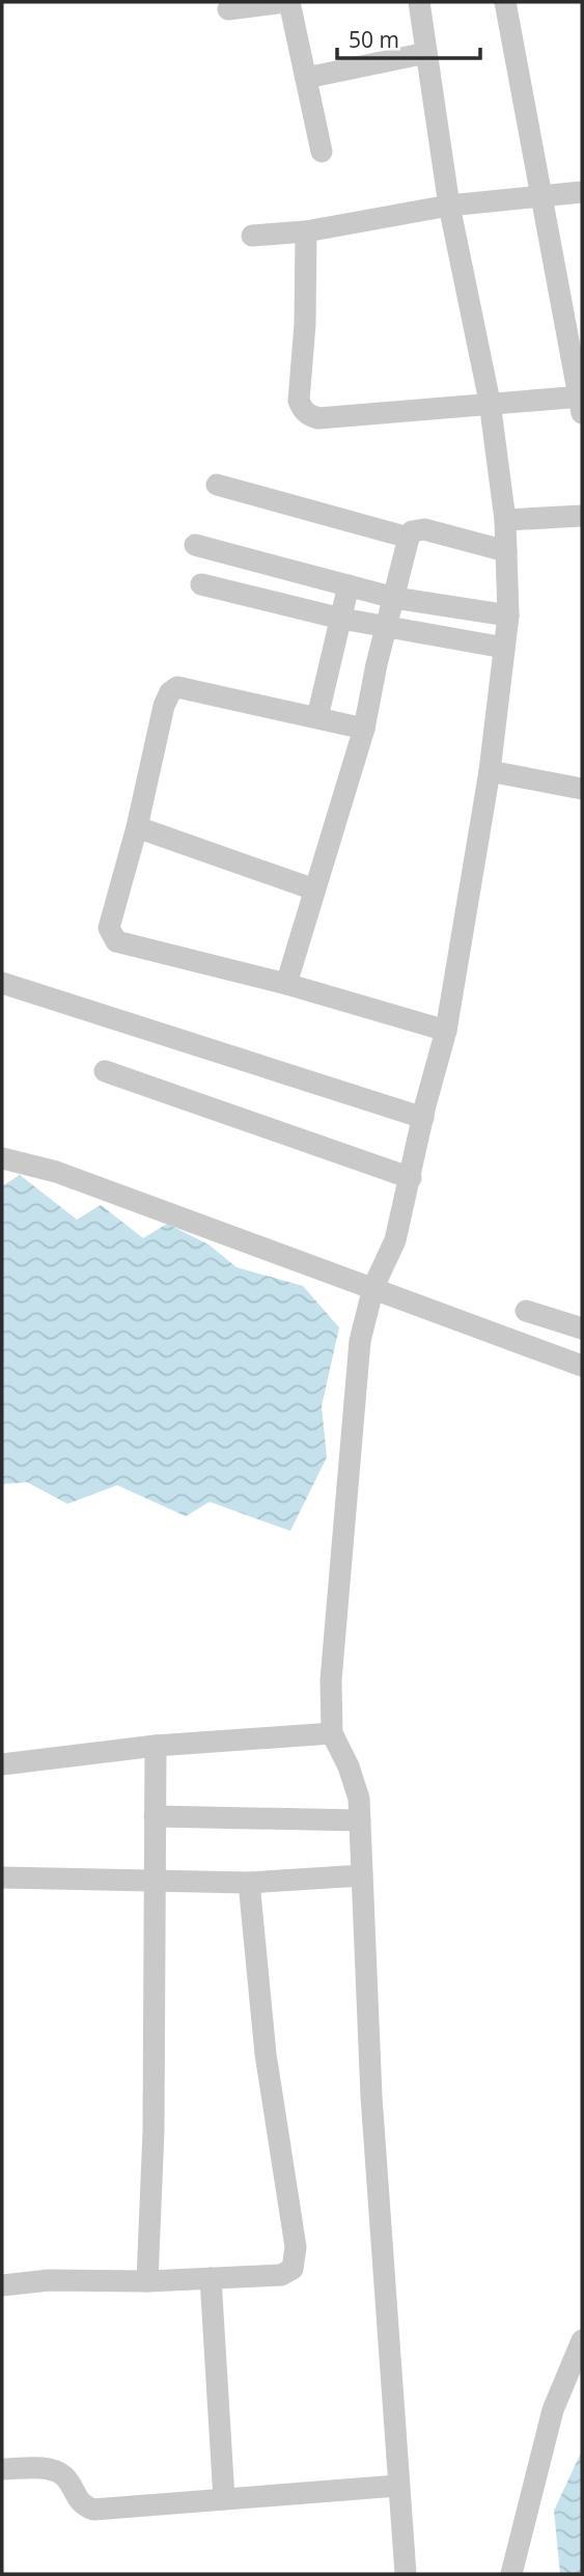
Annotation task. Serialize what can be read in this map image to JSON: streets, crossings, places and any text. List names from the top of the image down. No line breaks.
{"scale_bar":"50 m"}
